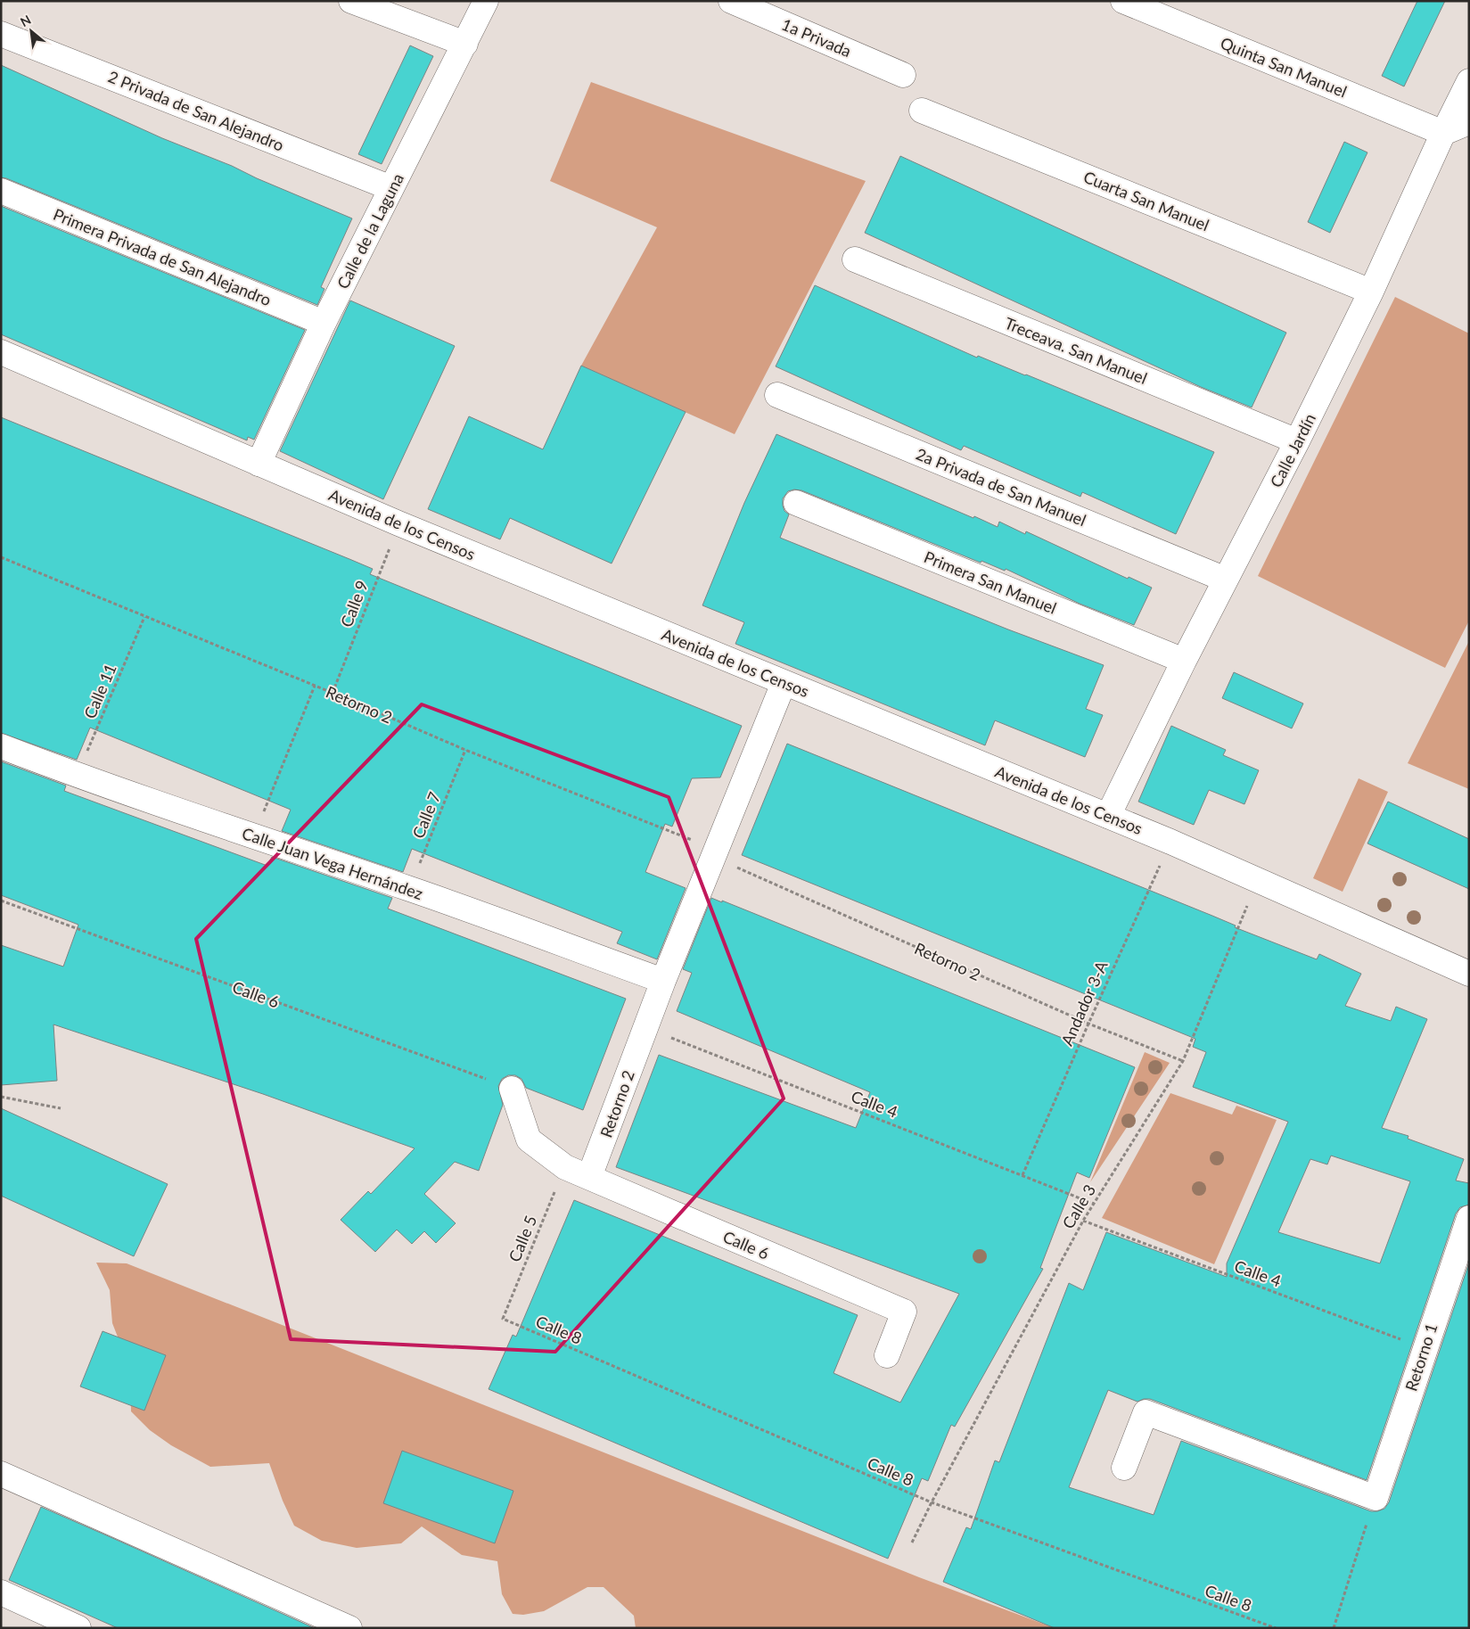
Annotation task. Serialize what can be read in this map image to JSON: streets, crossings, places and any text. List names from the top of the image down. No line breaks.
{"streets":{"street":["1a Privada","Quinta San Manuel","2 Privada de San Alejandro","Cuarta San Manuel","Calle de la Laguna","Primera Privada de San Alejandro","Treceava. San Manuel","Calle Jardín","2a Privada de San Manuel","Avenida de los Censos","Primera San Manuel","Retorno 2","Calle Juan Vega Hernández","Calle 6","Retorno 1"],"path":["Calle 9","Calle 11","Calle 7","Andador 3-A","Calle 4","Calle 3","Calle 5","Calle 8"]},"crossings":[["Quinta San Manuel","Calle Jardín"],["2 Privada de San Alejandro","Calle de la Laguna"],["Cuarta San Manuel","Calle Jardín"],["Calle de la Laguna","Primera Privada de San Alejandro"],["Calle de la Laguna","Avenida de los Censos"],["Treceava. San Manuel","Calle Jardín"],["Calle Jardín","2a Privada de San Manuel"],["Calle Jardín","Avenida de los Censos"],["Calle Jardín","Primera San Manuel"],["Avenida de los Censos","Calle 9"],["Avenida de los Censos","Retorno 2"],["Avenida de los Censos","Andador 3-A"],["Avenida de los Censos","Calle 3"],["Calle 9","Retorno 2"],["Calle 11","Retorno 2"],["Calle 11","Calle Juan Vega Hernández"],["Retorno 2","Calle 7"],["Retorno 2","Calle Juan Vega Hernández"],["Retorno 2","Calle 6"],["Retorno 2","Andador 3-A"],["Retorno 2","Calle 4"],["Retorno 2","Calle 3"],["Calle 7","Calle Juan Vega Hernández"],["Calle 6","Calle 5"],["Andador 3-A","Calle 4"],["Calle 4","Calle 3"],["Calle 4","Retorno 1"],["Calle 3","Calle 8"],["Calle 5","Calle 8"]],"north":"top left"}
